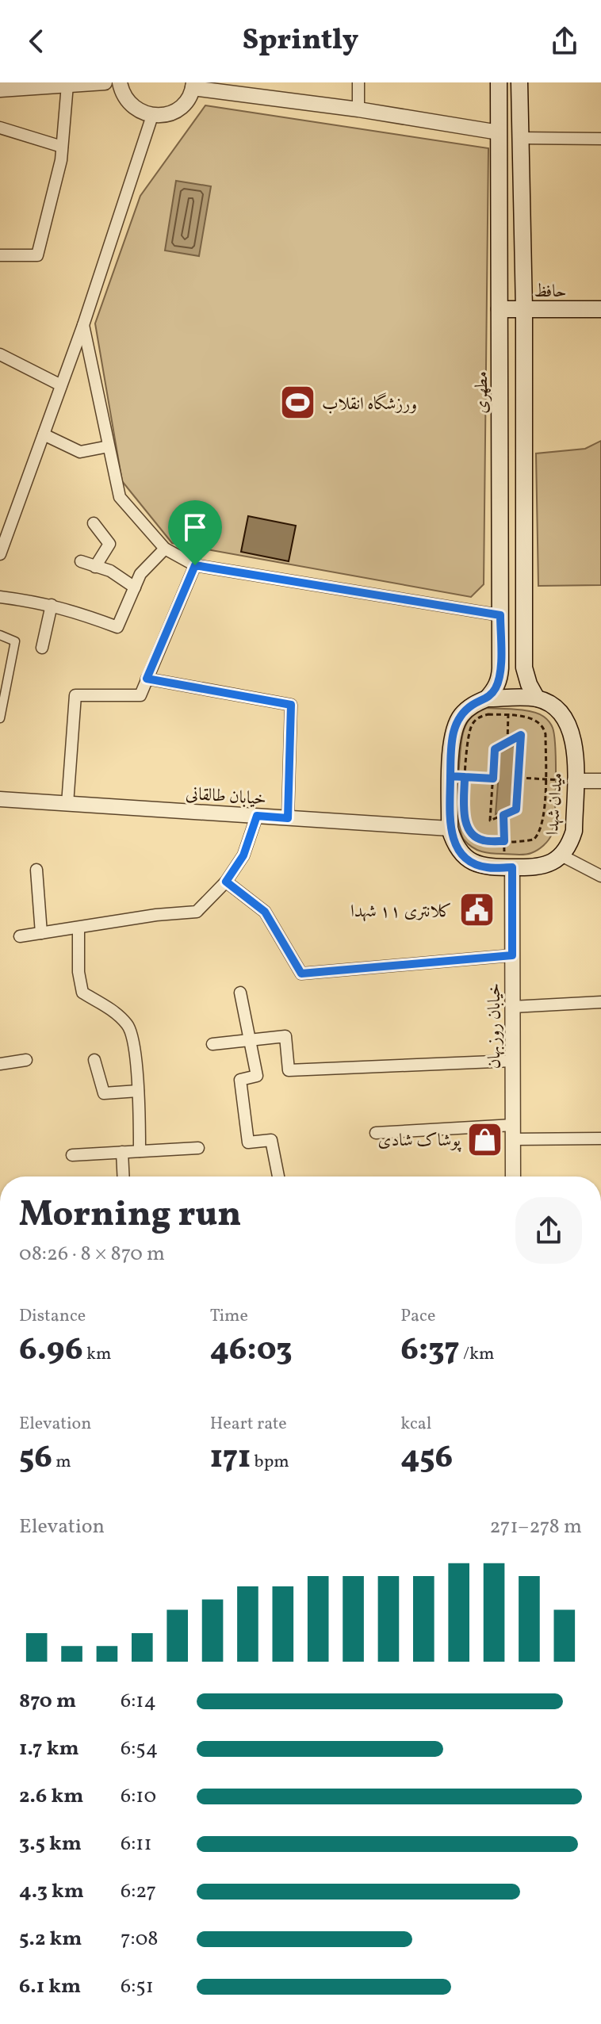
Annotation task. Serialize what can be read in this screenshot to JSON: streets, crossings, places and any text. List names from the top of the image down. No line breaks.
{"streets":{"main road":["حافظ","مطهری","میدان شهدا"],"street":["خیابان طالقانی","خیابان روزبهان"]},"crossings":[["حافظ","مطهری"],["مطهری","میدان شهدا"],["خیابان طالقانی","میدان شهدا"],["میدان شهدا","خیابان روزبهان"]],"places":{"sports":["ورزشگاه انقلاب"],"public building":["کلانتری ۱۱ شهدا"],"shop":["پوشاک شادی"]},"page":{"header":"Sprintly","heading":["Morning run","08:26 · 8 × 870 m"],"stats":[["Distance","6.96 km"],["Time","46:03"],["Pace","6:37 /km"],["Elevation","56 m"],["Heart rate","171 bpm"],["kcal","456"]],"chart":["Elevation","271–278 m"],"list":[{"name":"870 m","note":"6:14"},{"name":"1.7 km","note":"6:54"},{"name":"2.6 km","note":"6:10"},{"name":"3.5 km","note":"6:11"},{"name":"4.3 km","note":"6:27"},{"name":"5.2 km","note":"7:08"},{"name":"6.1 km","note":"6:51"}]}}
